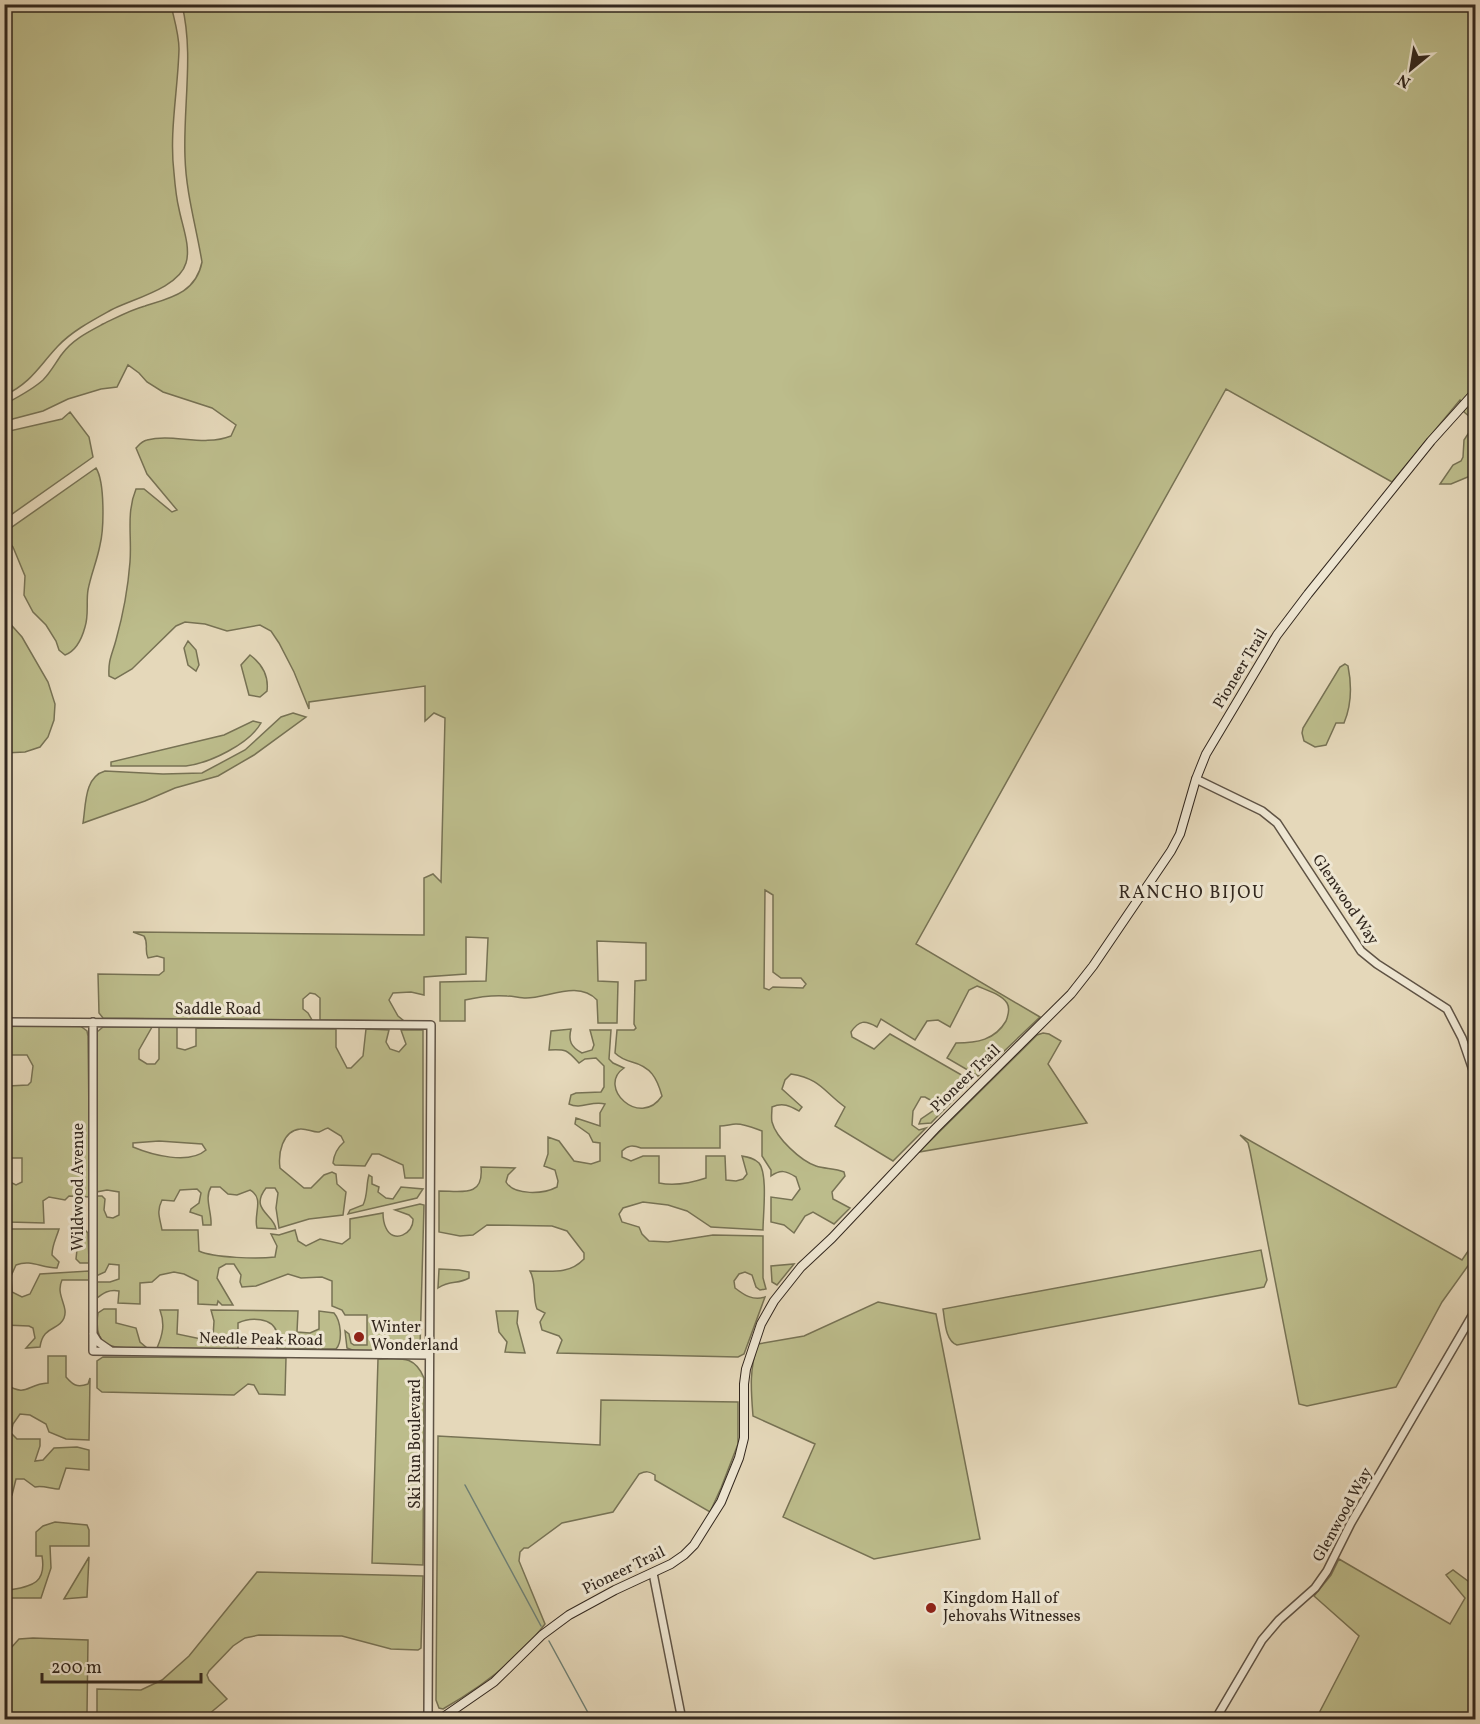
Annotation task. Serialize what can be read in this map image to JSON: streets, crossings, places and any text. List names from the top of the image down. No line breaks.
{"streets":{"main road":["Pioneer Trail"],"street":["Glenwood Way","Saddle Road","Wildwood Avenue","Needle Peak Road","Ski Run Boulevard"]},"crossings":[["Pioneer Trail","Glenwood Way"],["Saddle Road","Wildwood Avenue"],["Saddle Road","Ski Run Boulevard"],["Wildwood Avenue","Needle Peak Road"],["Needle Peak Road","Ski Run Boulevard"]],"districts":["RANCHO BIJOU"],"places":["Winter Wonderland","Kingdom Hall of Jehovahs Witnesses"],"scale_bar":"200 m","north":"bottom left"}
